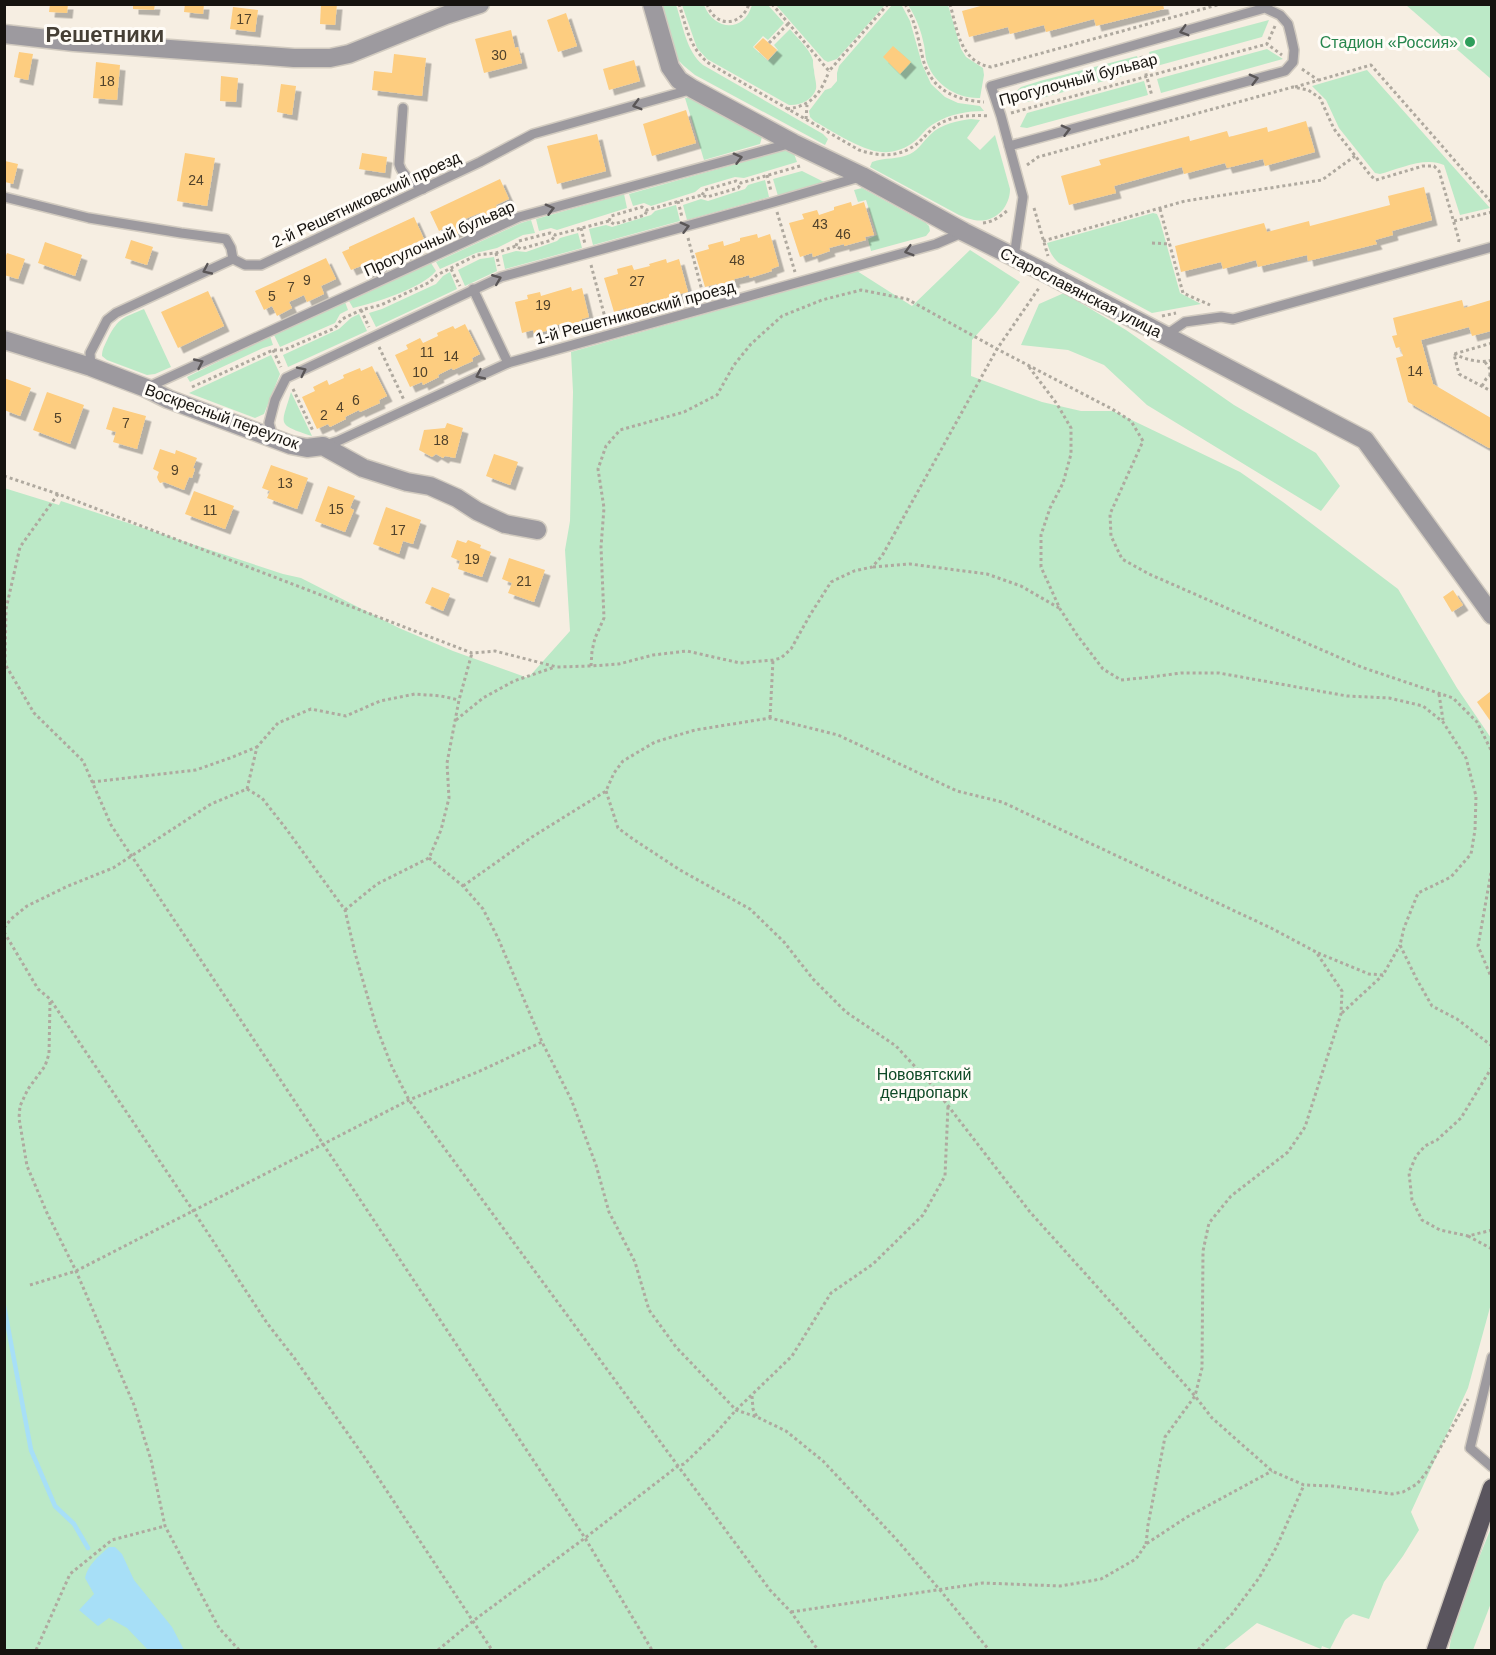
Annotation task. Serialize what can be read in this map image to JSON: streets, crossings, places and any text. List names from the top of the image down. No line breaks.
{"streets":{"street":["Старославянская улица","Воскресный переулок"],"lane":["Прогулочный бульвар","2-й Решетниковский проезд","1-й Решетниковский проезд"]},"crossings":[["Прогулочный бульвар","Старославянская улица"],["Прогулочный бульвар","Воскресный переулок"],["2-й Решетниковский проезд","Старославянская улица"],["Старославянская улица","1-й Решетниковский проезд"],["1-й Решетниковский проезд","Воскресный переулок"]],"one_way":["2-й Решетниковский проезд","1-й Решетниковский проезд"],"districts":["Решетники"],"parks":["Нововятский дендропарк"],"places":["Стадион «Россия»"],"house_numbers":["17","30","18","24","43","46","48","9","27","7","5","19","11","14","14","10","6","4","2","5","7","18","9","13","15","11","17","19","21"]}
